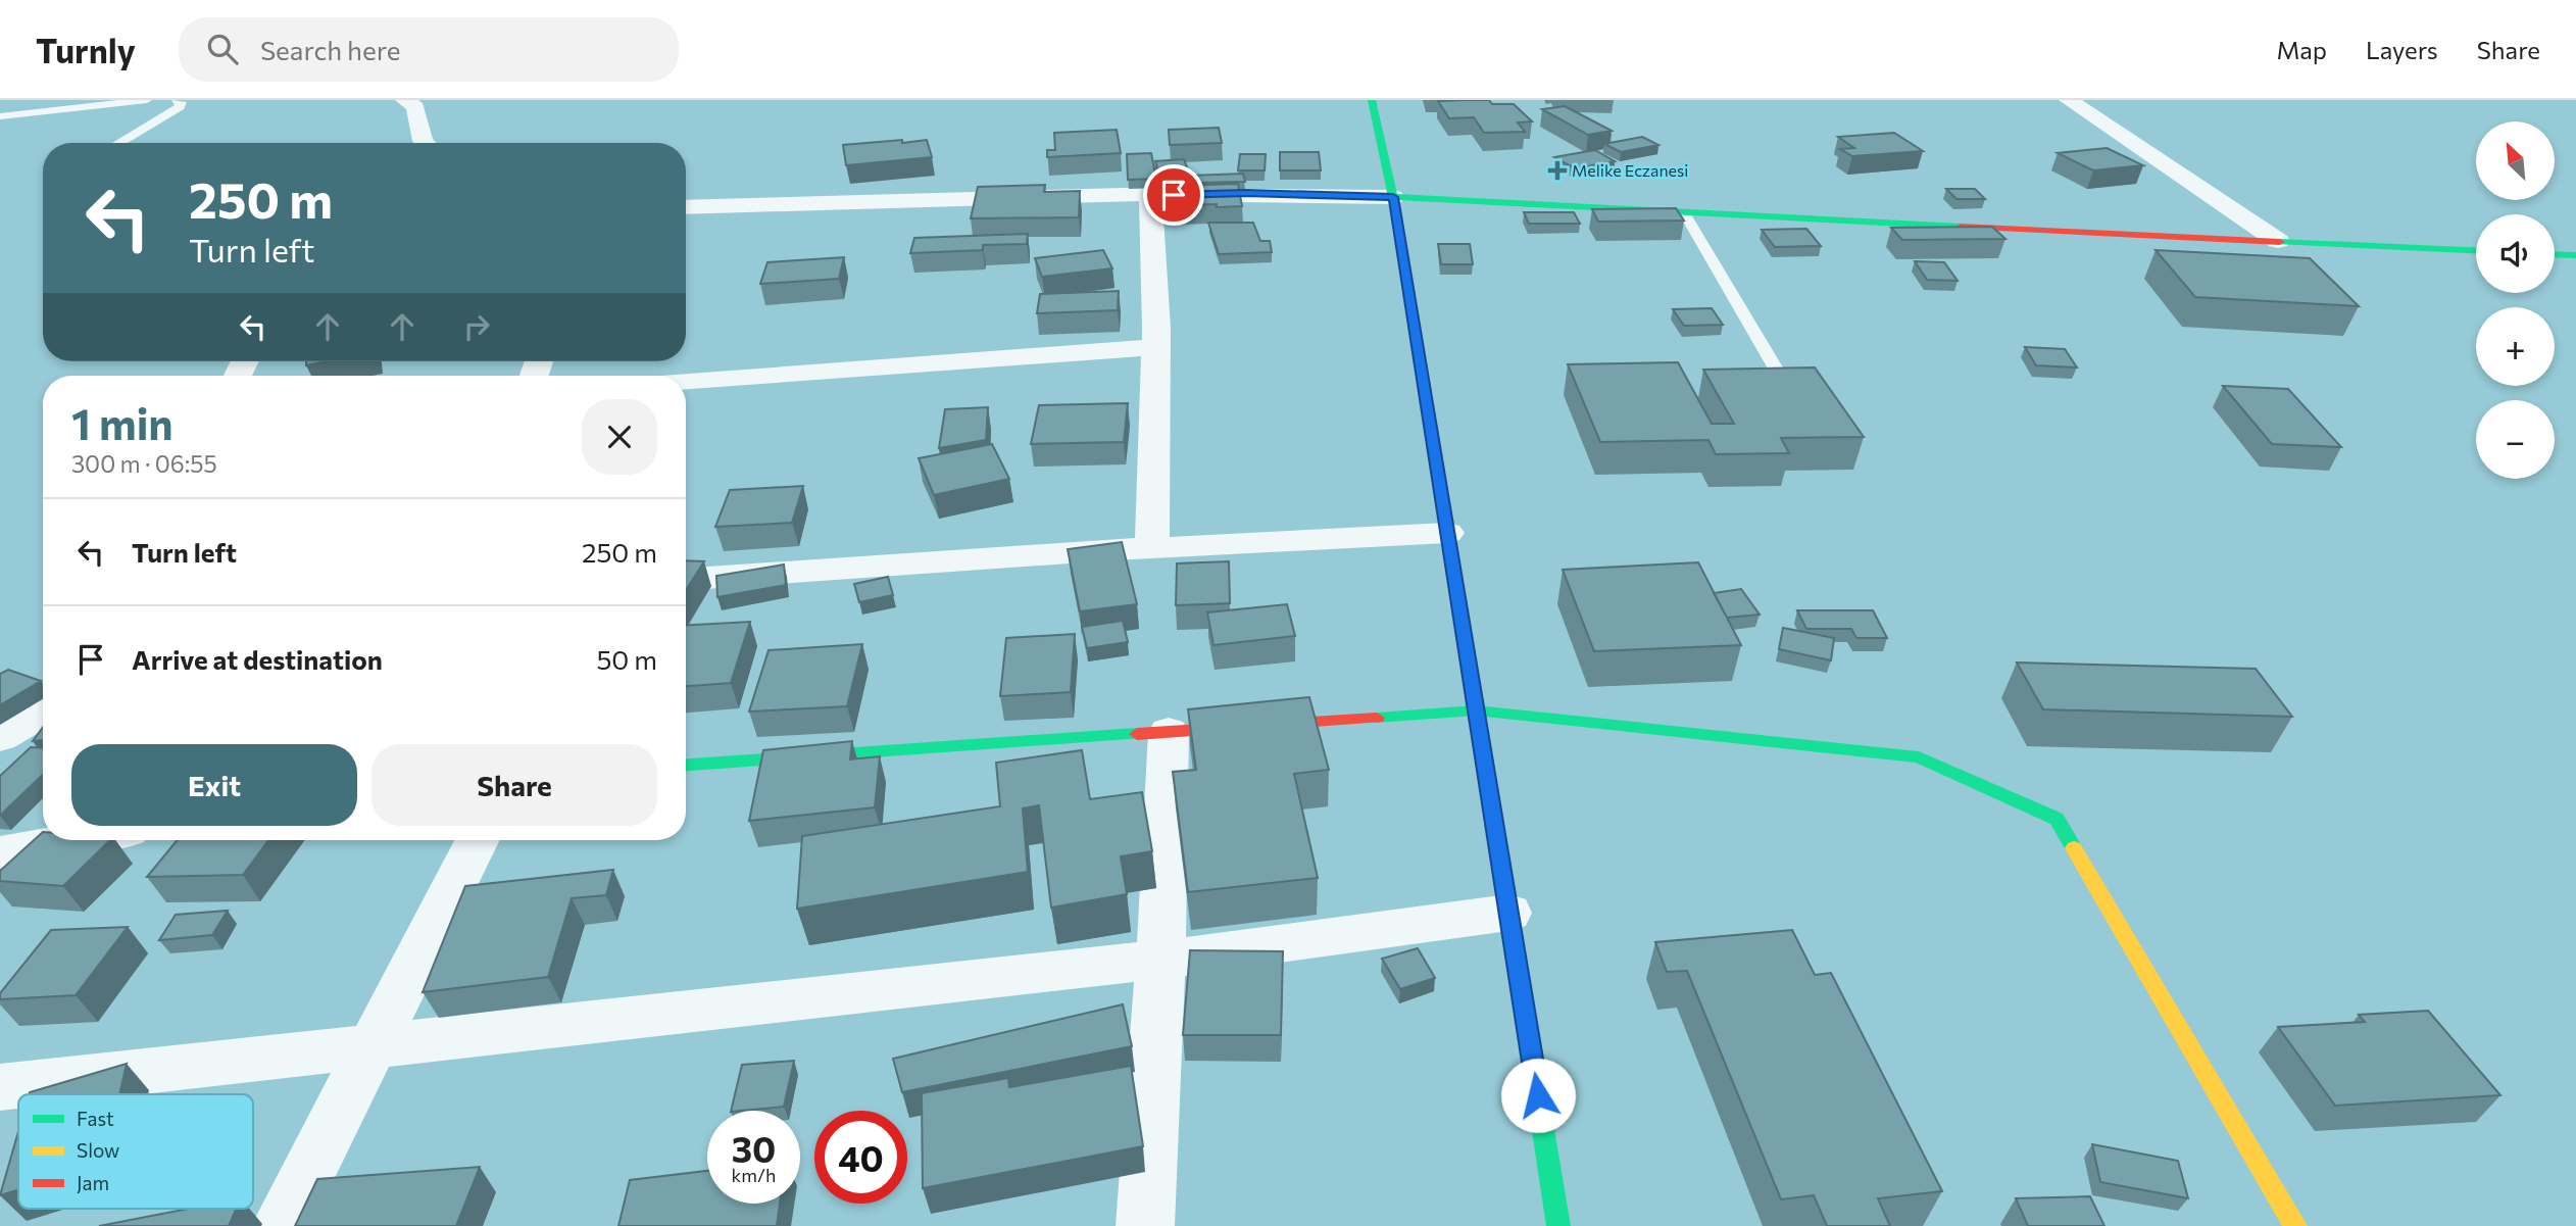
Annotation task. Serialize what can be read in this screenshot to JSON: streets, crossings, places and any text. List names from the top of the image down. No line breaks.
{"places":{"health":["Melike Eczanesi"]},"legend":["Fast","Slow","Jam"],"north":"top left","page":{"header":"Turnly","search":"Search here","nav":["Map","Layers","Share"],"map_buttons":["+","−"],"turn":["250 m","Turn left"],"heading":["1 min","300 m · 06:55"],"list":[{"name":"Turn left","value":"250 m"},{"name":"Arrive at destination","value":"50 m"}],"buttons":["Exit","Share"],"speed":"30 km/h","limit":"40"}}
